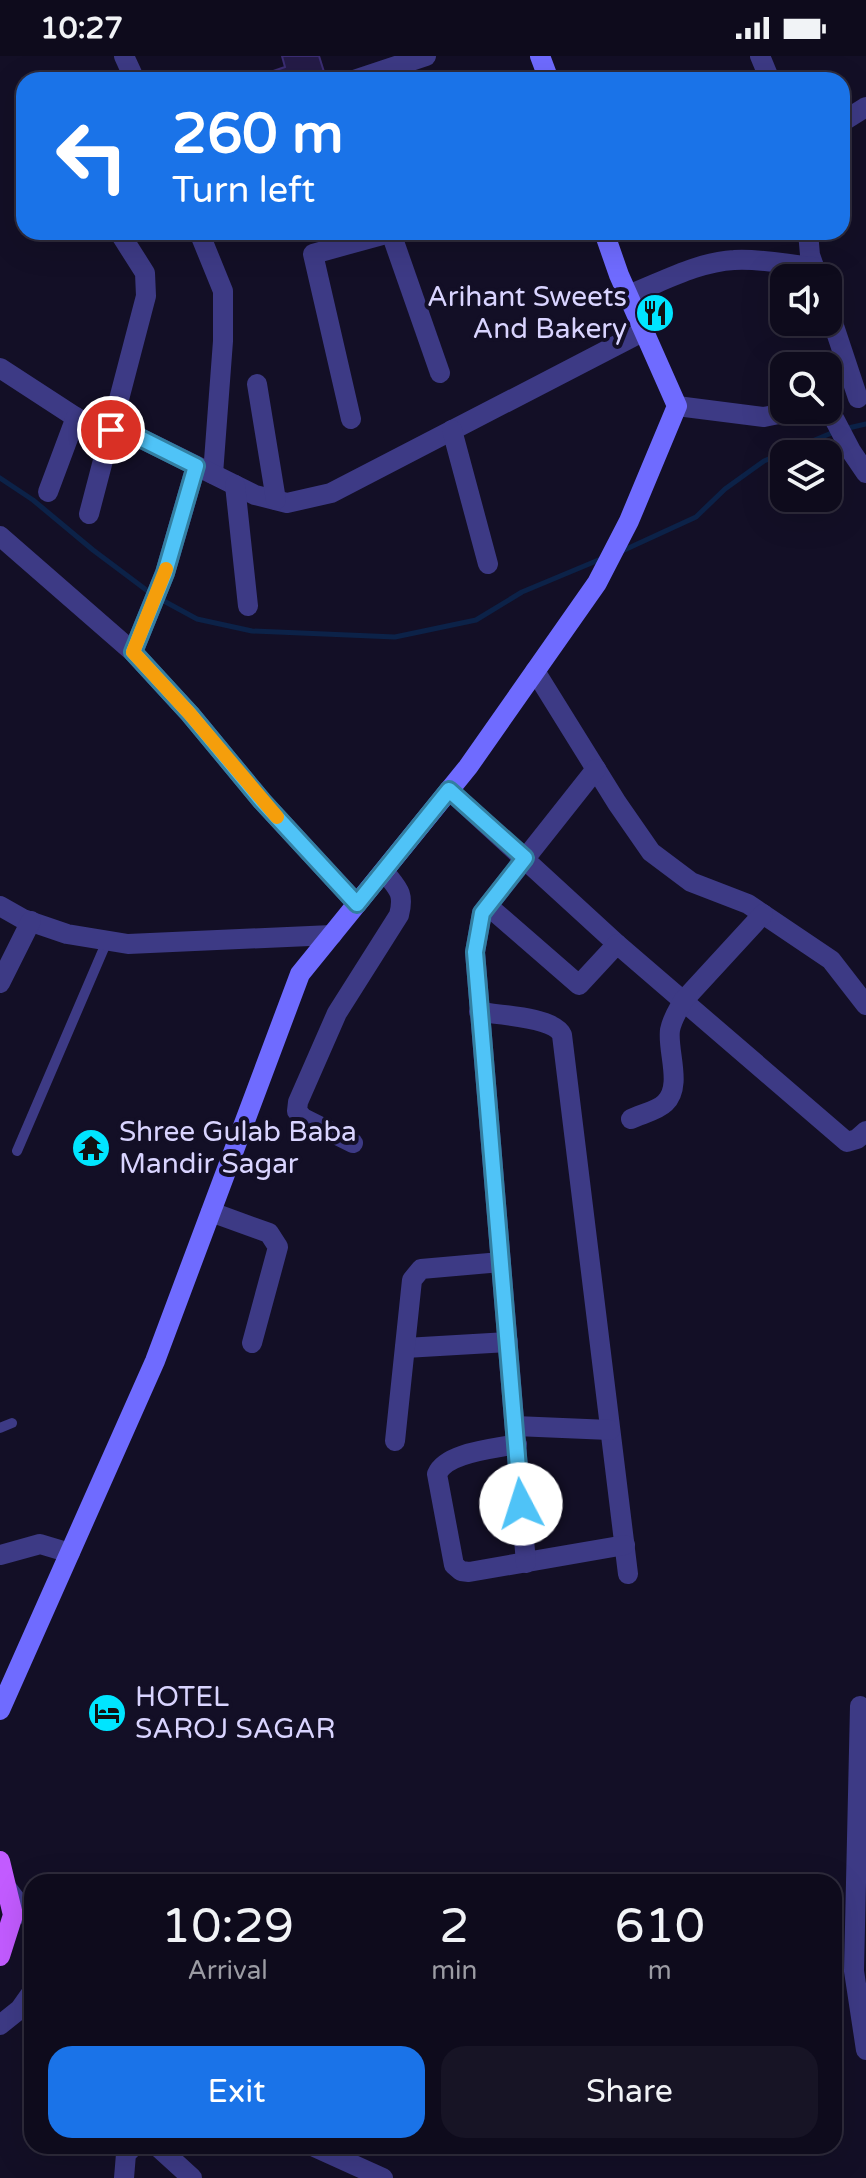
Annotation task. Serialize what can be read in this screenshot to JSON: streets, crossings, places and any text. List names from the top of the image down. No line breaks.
{"places":{"restaurant":["Arihant Sweets And Bakery"],"temple":["Shree Gulab Baba Mandir Sagar"],"hotel":["HOTEL SAROJ SAGAR"]},"page":{"status":"10:27","turn":["260 m","Turn left"],"eta":["10:29","Arrival","2","min","610","m"],"buttons":["Exit","Share"]}}
